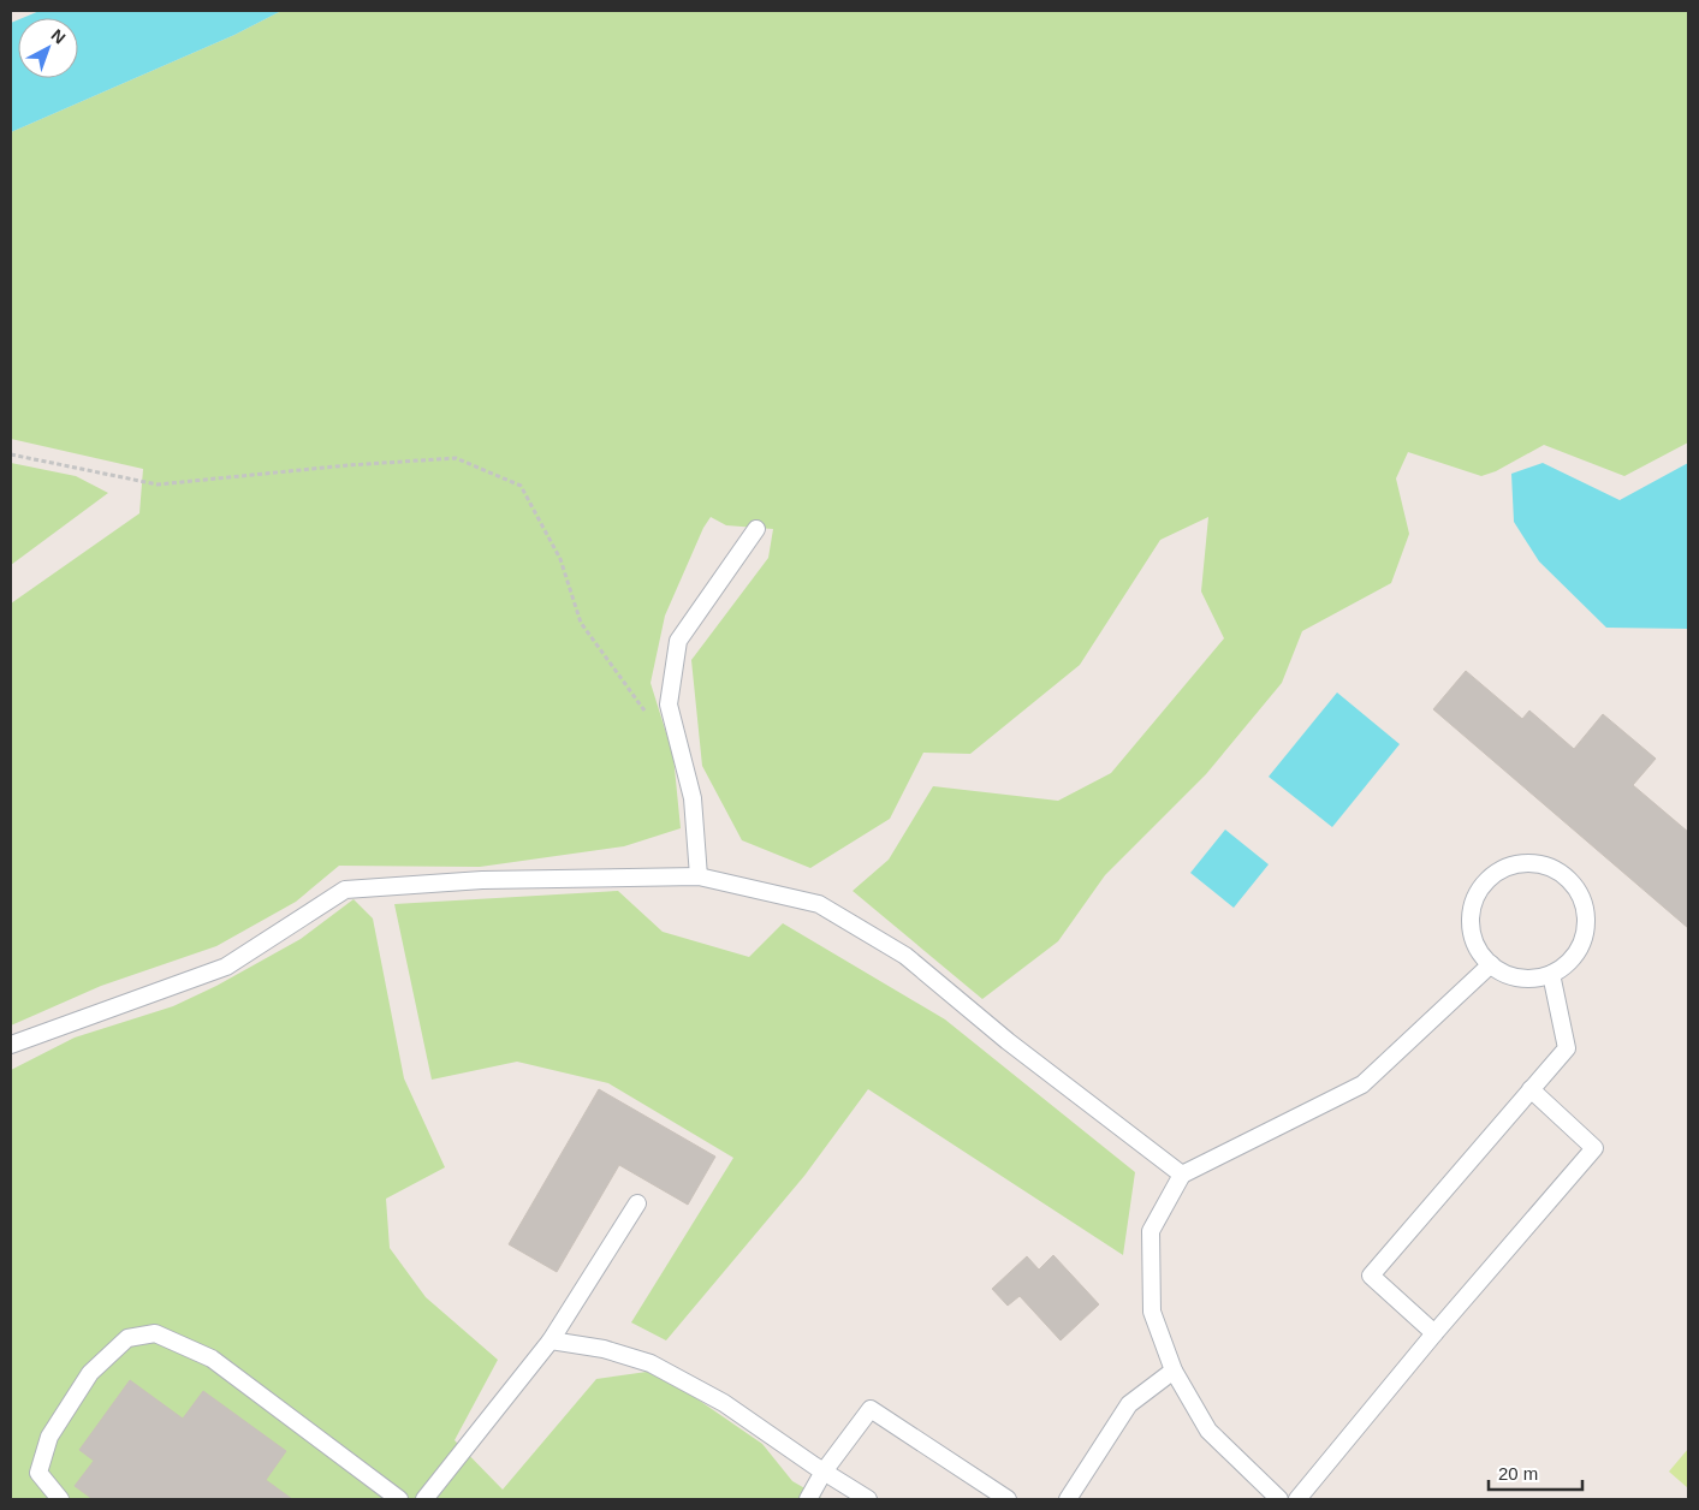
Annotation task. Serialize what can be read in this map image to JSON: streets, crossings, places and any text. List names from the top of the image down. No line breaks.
{"scale_bar":"20 m","north":"top right"}
